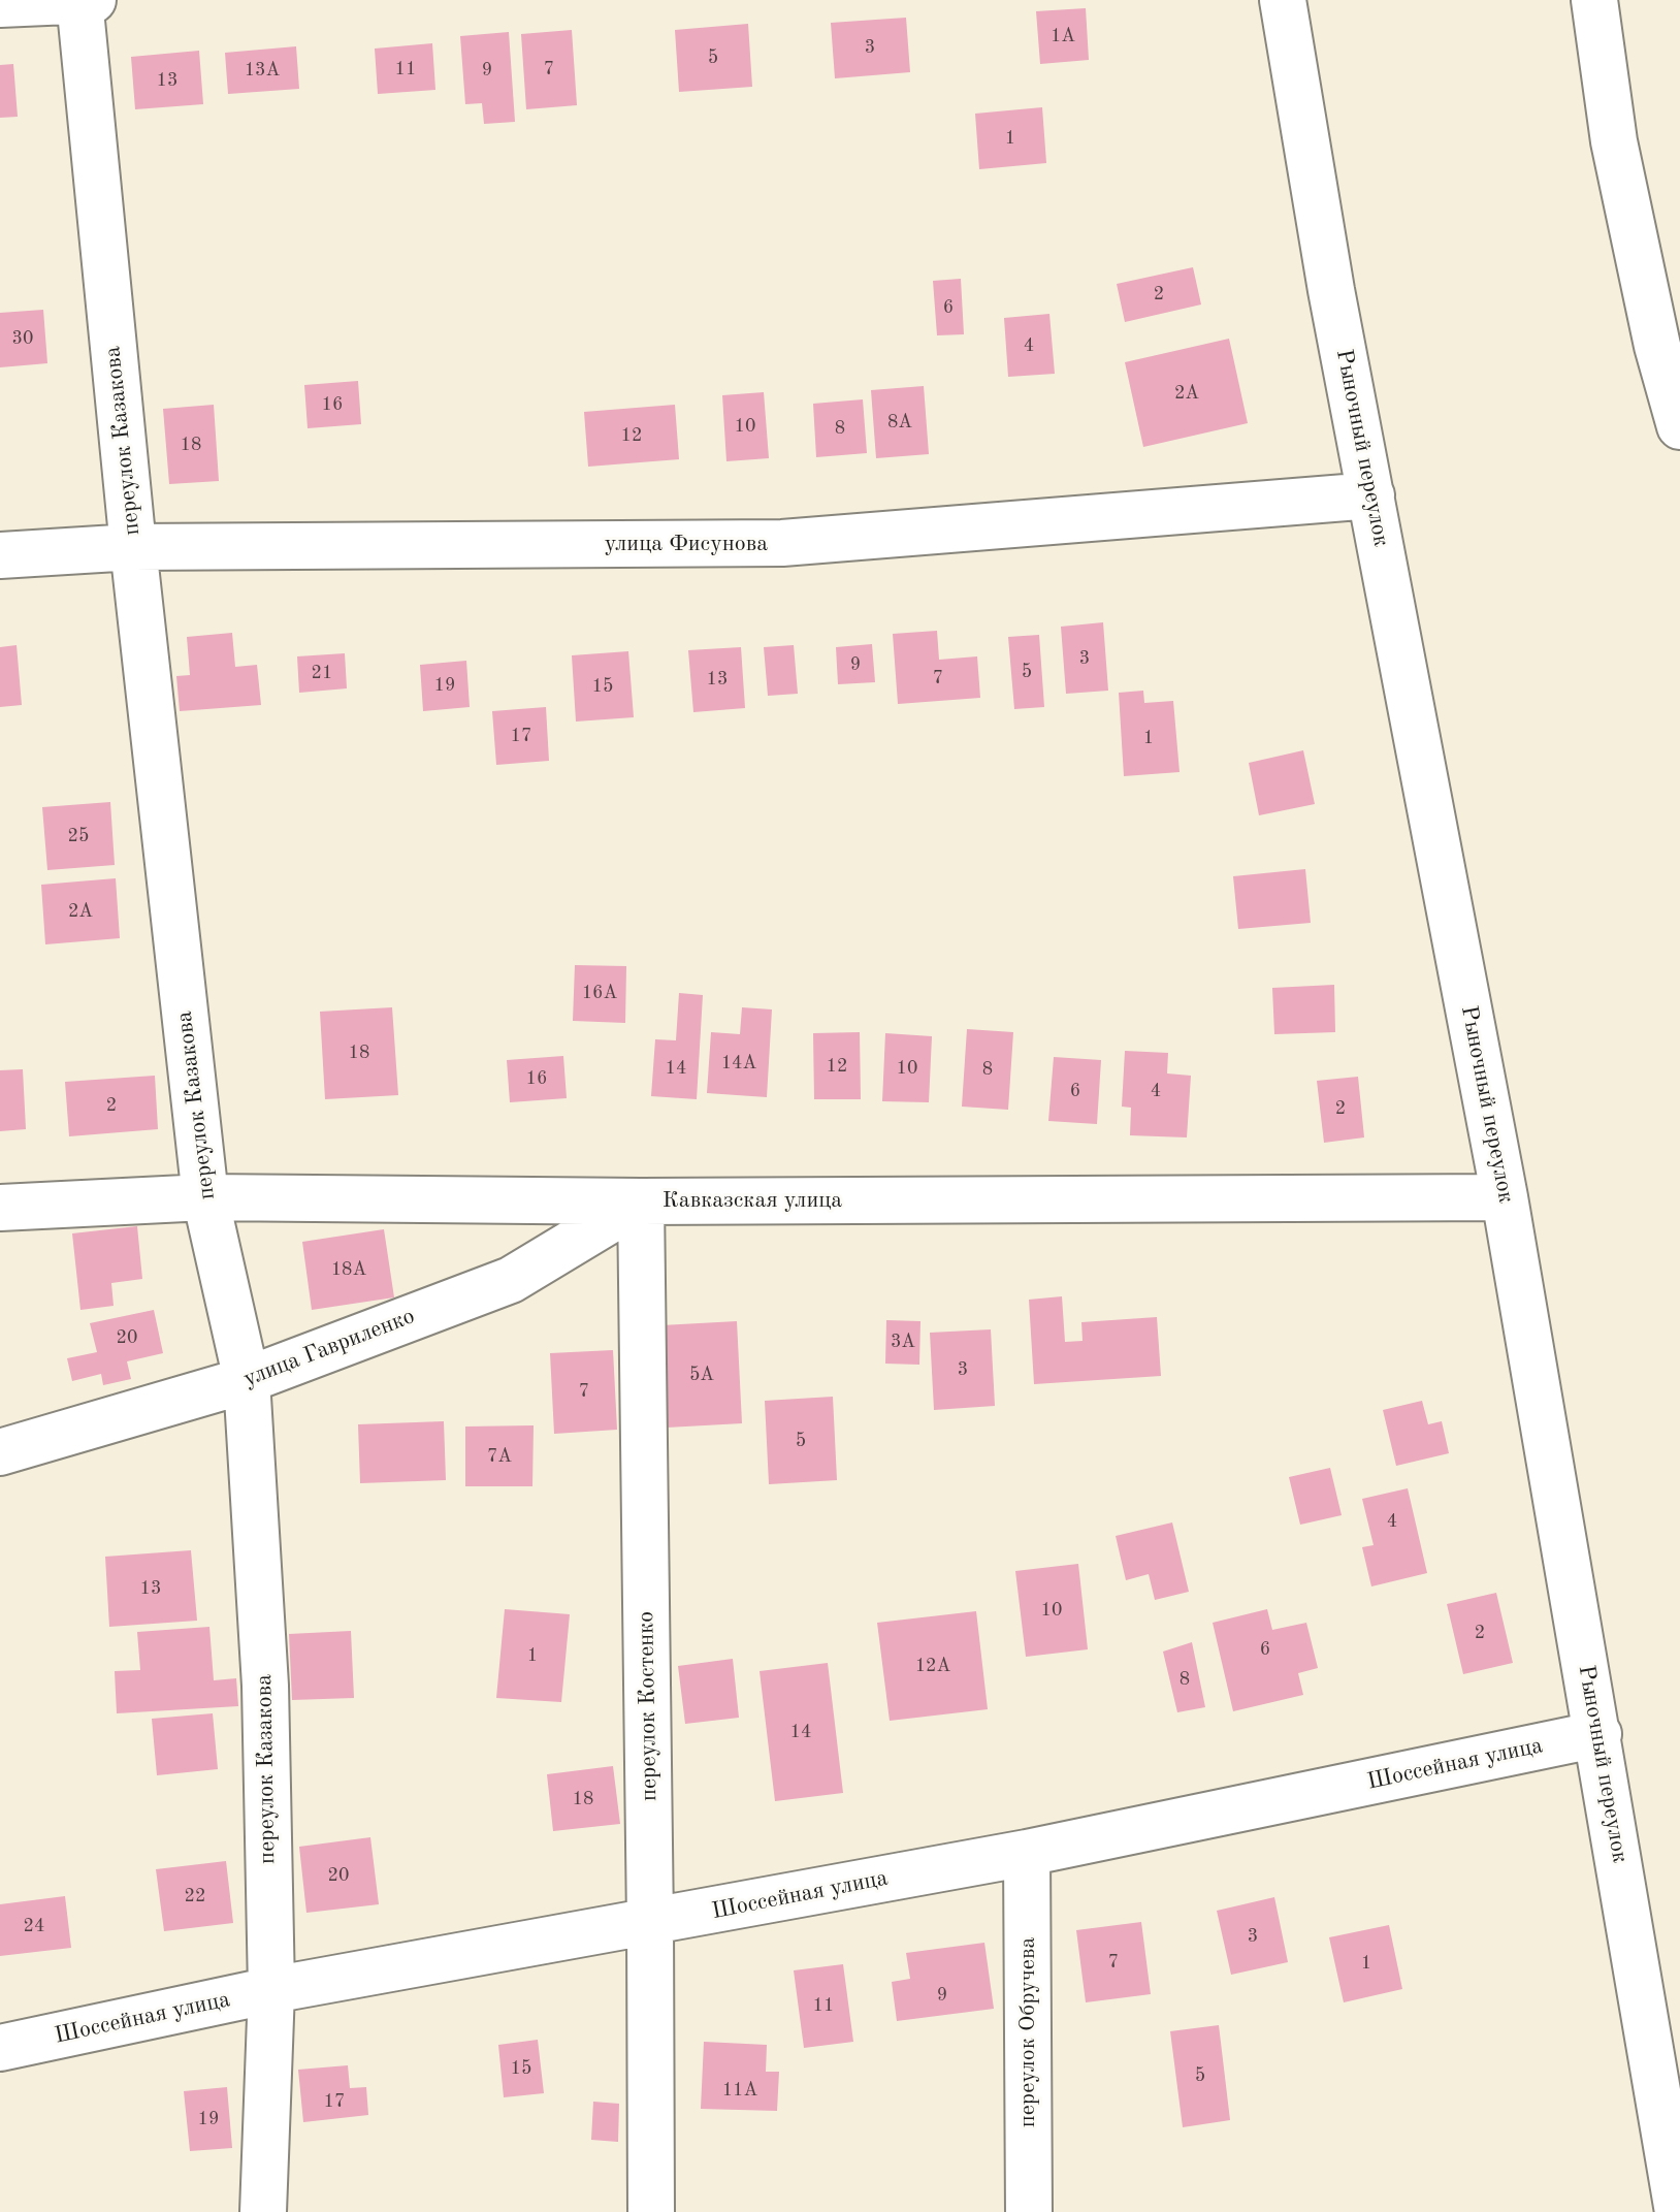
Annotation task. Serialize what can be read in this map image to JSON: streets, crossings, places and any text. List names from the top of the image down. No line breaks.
{"streets":{"street":["переулок Казакова","Рыночный переулок","улица Фисунова","Кавказская улица","улица Гавриленко","переулок Костенко","Шоссейная улица","переулок Обручева"]},"crossings":[["переулок Казакова","улица Фисунова"],["переулок Казакова","Кавказская улица"],["переулок Казакова","улица Гавриленко"],["переулок Казакова","Шоссейная улица"],["Рыночный переулок","улица Фисунова"],["Рыночный переулок","Кавказская улица"],["Рыночный переулок","Шоссейная улица"],["Кавказская улица","улица Гавриленко"],["Кавказская улица","переулок Костенко"],["улица Гавриленко","переулок Костенко"],["переулок Костенко","Шоссейная улица"],["Шоссейная улица","переулок Обручева"]],"house_numbers":["1А","3","5","11","7","13А","9","13","1","2","6","30","4","2А","16","8А","10","8","12","18","3","9","5","21","7","13","19","15","17","1","25","2А","16А","18","14А","12","14","10","8","16","6","4","2","2","18А","20","3А","3","5А","7","5","7А","4","13","10","2","6","1","12А","8","14","18","20","22","24","3","7","1","9","11","15","5","11А","17","19"]}
